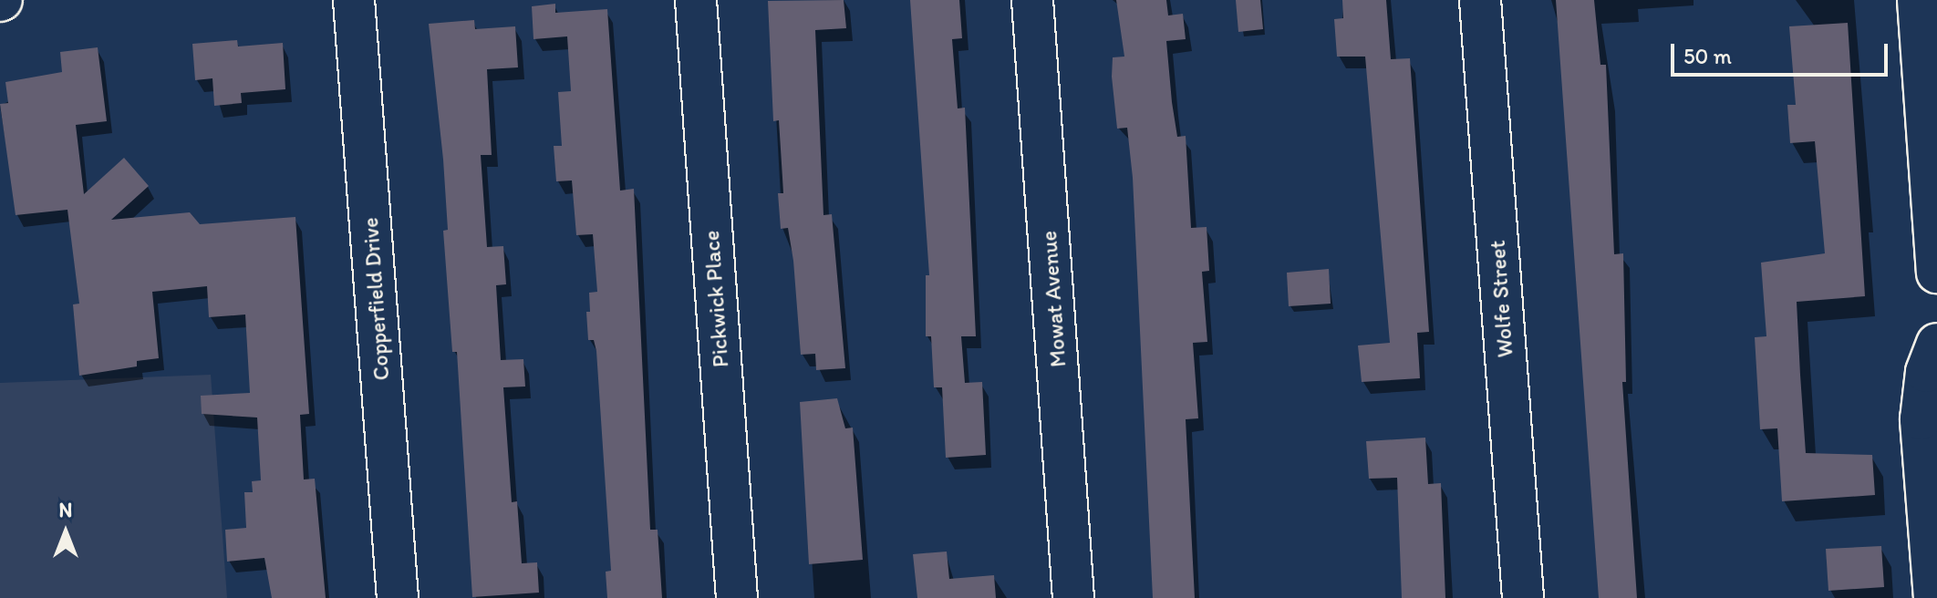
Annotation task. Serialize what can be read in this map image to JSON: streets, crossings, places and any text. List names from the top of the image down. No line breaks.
{"streets":{"street":["Copperfield Drive","Pickwick Place","Mowat Avenue","Wolfe Street"]},"scale_bar":"50 m","north":"top"}
